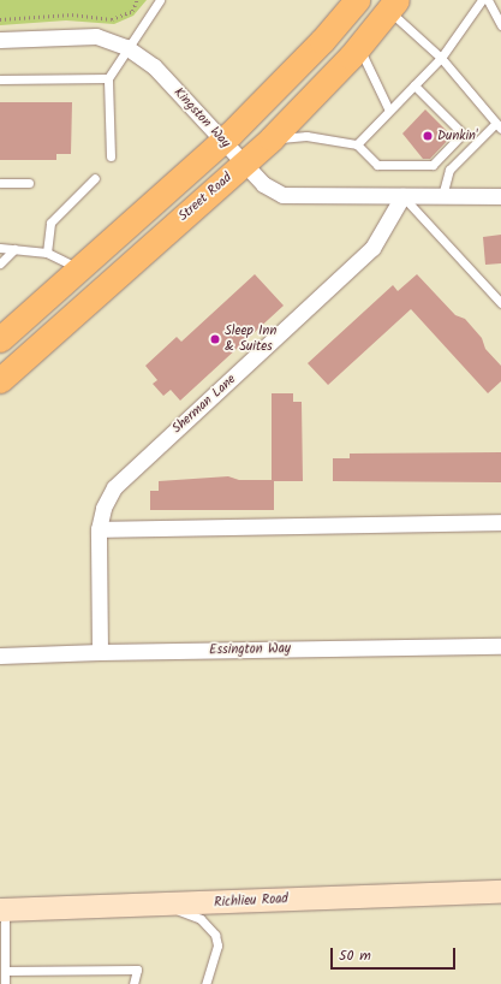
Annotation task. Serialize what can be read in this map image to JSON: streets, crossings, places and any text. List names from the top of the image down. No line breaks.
{"streets":{"main road":["Street Road","Richlieu Road"],"street":["Kingston Way","Sherman Lane","Essington Way"]},"crossings":[["Kingston Way","Street Road"],["Kingston Way","Sherman Lane"],["Sherman Lane","Essington Way"]],"places":["Dunkin'","Sleep Inn & Suites"],"scale_bar":"50 m"}
